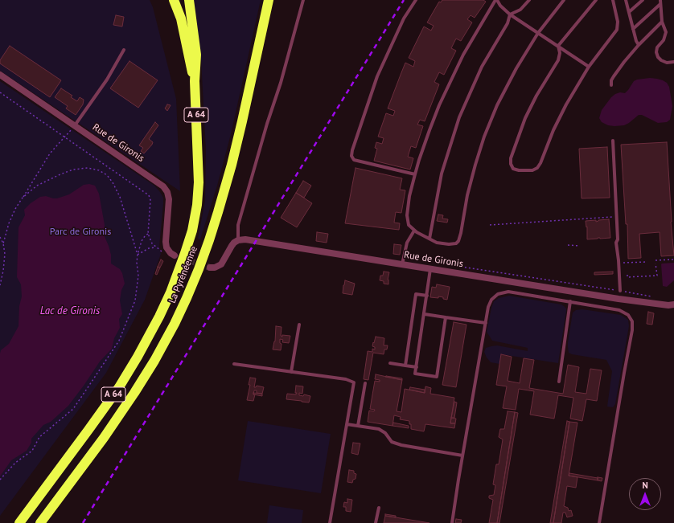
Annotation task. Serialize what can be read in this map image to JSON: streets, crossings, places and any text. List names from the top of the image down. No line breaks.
{"streets":{"highway":["A 64","La Pyrénéenne"],"street":["Rue de Gironis"]},"water":["Lac de Gironis"],"parks":["Parc de Gironis"],"north":"top"}
